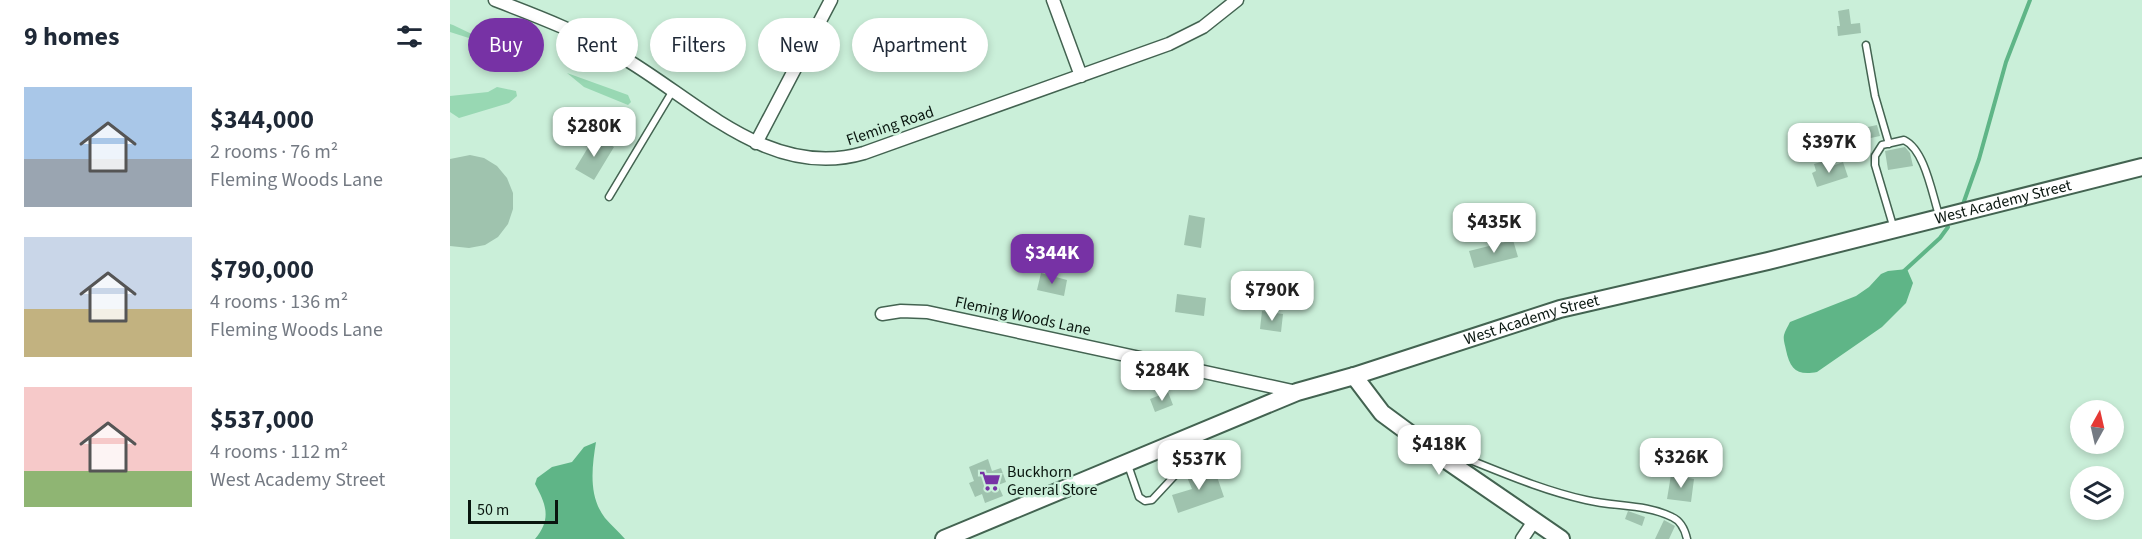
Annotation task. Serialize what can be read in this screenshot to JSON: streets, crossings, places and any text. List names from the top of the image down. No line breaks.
{"streets":{"main road":["West Academy Street"],"street":["Fleming Road","Fleming Woods Lane"]},"crossings":[["West Academy Street","Fleming Woods Lane"]],"places":{"supermarket":["Buckhorn General Store"]},"scale_bar":"50 m","north":"top","page":{"heading":"9 homes","chip":["Buy","Rent","Filters","New","Apartment"],"list":[{"name":"$344,000","note":"2 rooms · 76 m² · Fleming Woods Lane"},{"name":"$790,000","note":"4 rooms · 136 m² · Fleming Woods Lane"},{"name":"$537,000","note":"4 rooms · 112 m² · West Academy Street"}],"price":["$280K","$397K","$435K","$344K","$790K","$284K","$418K","$326K","$537K"],"scale":"50 m"}}
